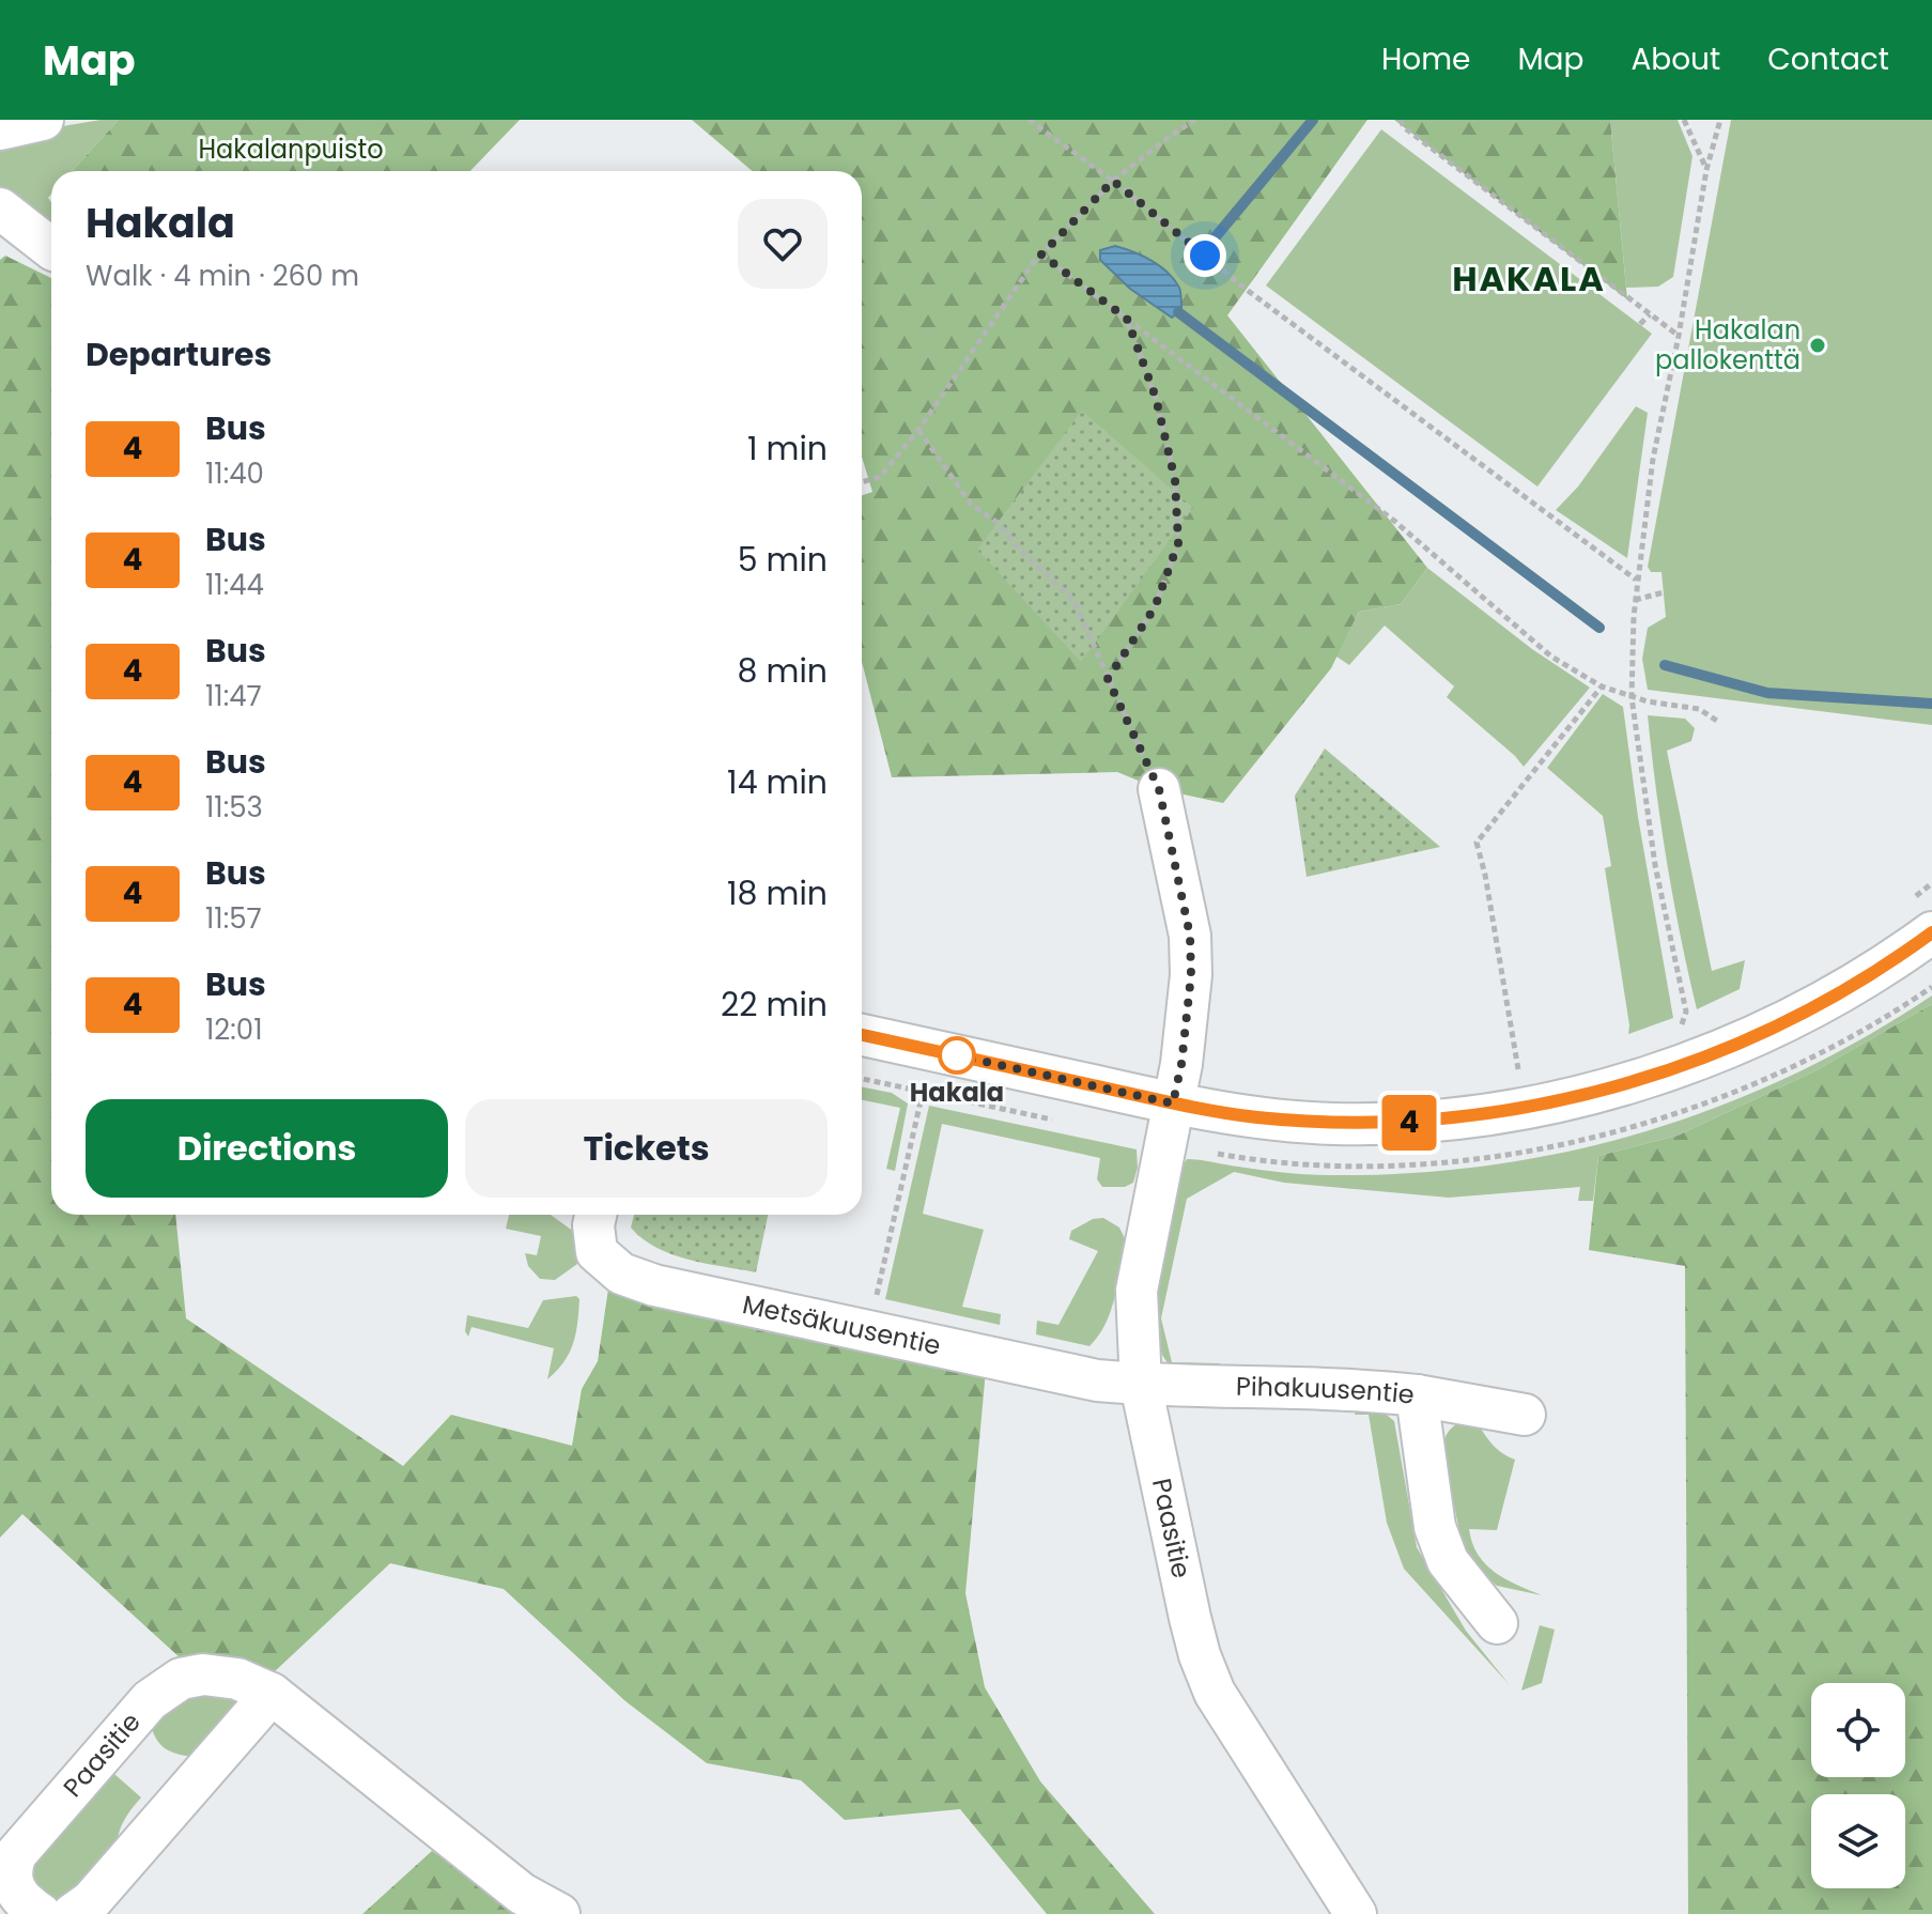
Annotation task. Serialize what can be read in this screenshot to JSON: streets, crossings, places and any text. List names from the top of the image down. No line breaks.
{"streets":{"street":["Metsäkuusentie","Pihakuusentie","Paasitie"]},"crossings":[["Metsäkuusentie","Pihakuusentie"],["Metsäkuusentie","Paasitie"],["Pihakuusentie","Paasitie"]],"districts":["HAKALA"],"parks":["Hakalanpuisto"],"places":["Hakalan pallokenttä","Hakala"],"lines":["bus line 4"],"page":{"header":"Map","nav":["Home","Map","About","Contact"],"on_map":"4","heading":[["Hakala","Walk · 4 min · 260 m"],"Departures"],"list":[{"mark":"4","name":"Bus","note":"11:40","value":"1 min"},{"mark":"4","name":"Bus","note":"11:44","value":"5 min"},{"mark":"4","name":"Bus","note":"11:47","value":"8 min"},{"mark":"4","name":"Bus","note":"11:53","value":"14 min"},{"mark":"4","name":"Bus","note":"11:57","value":"18 min"},{"mark":"4","name":"Bus","note":"12:01","value":"22 min"}],"buttons":["Directions","Tickets"]}}
